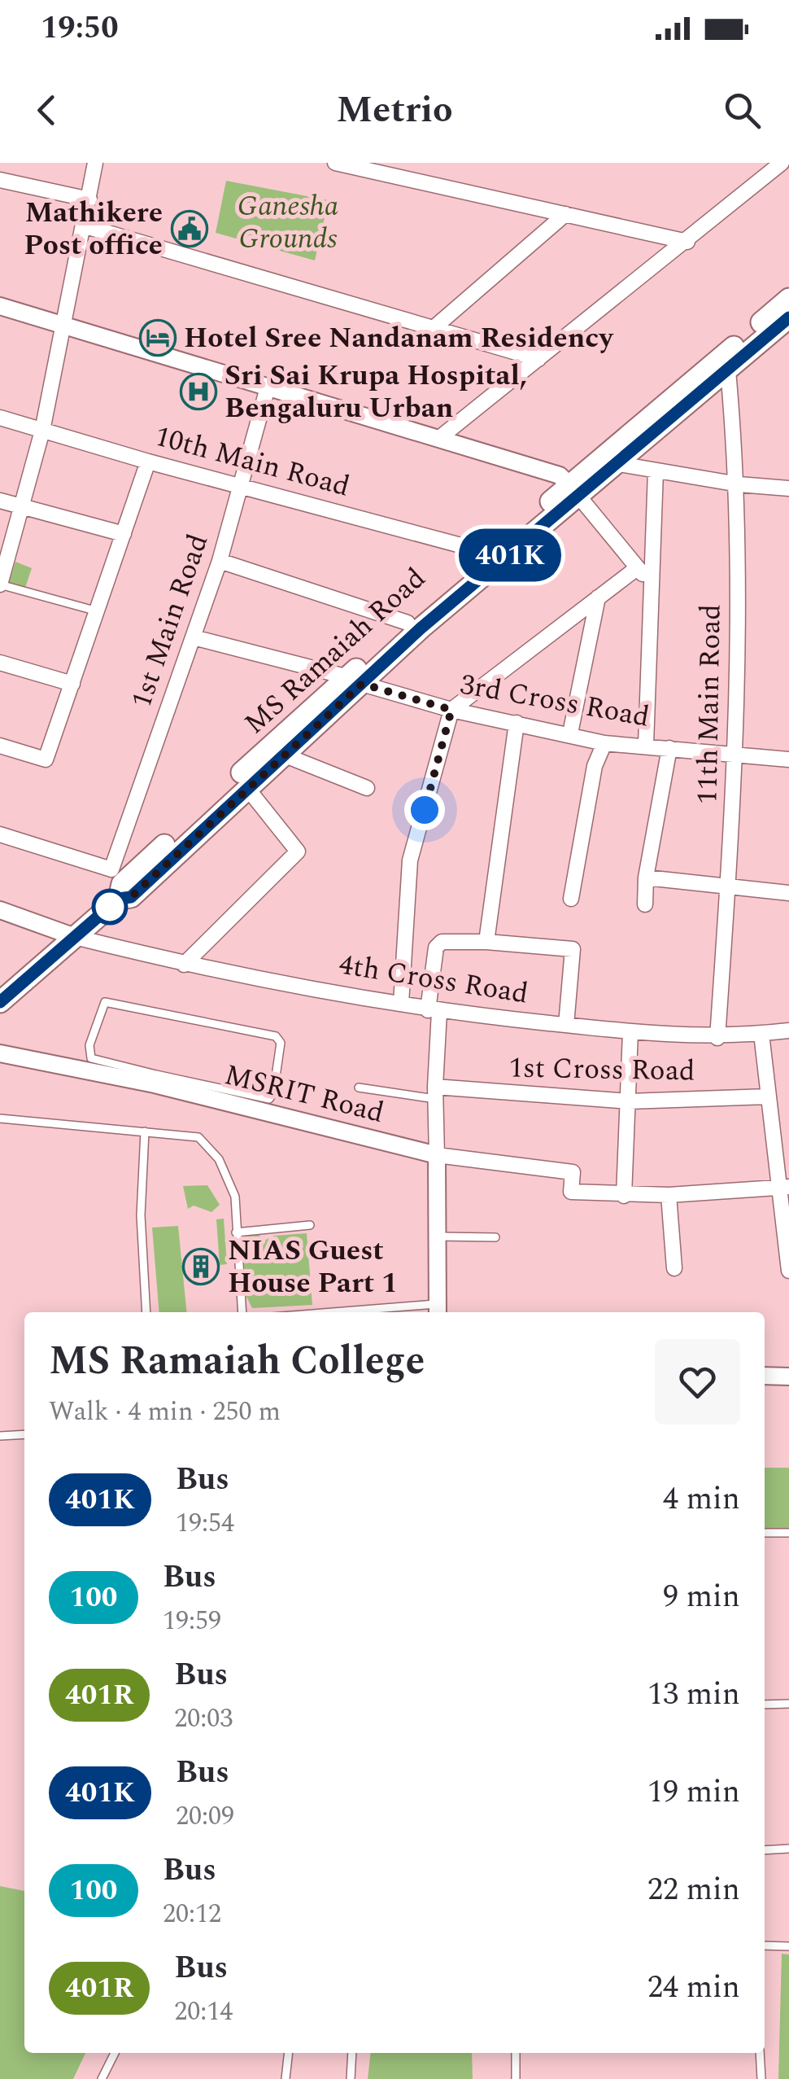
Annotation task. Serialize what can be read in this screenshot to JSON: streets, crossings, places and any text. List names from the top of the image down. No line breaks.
{"streets":{"main road":["MS Ramaiah Road"],"street":["10th Main Road","1st Main Road","3rd Cross Road","11th Main Road","4th Cross Road","1st Cross Road","MSRIT Road"]},"crossings":[["10th Main Road","1st Main Road"],["10th Main Road","MS Ramaiah Road"],["1st Main Road","3rd Cross Road"],["MS Ramaiah Road","3rd Cross Road"],["MS Ramaiah Road","11th Main Road"],["MS Ramaiah Road","4th Cross Road"],["3rd Cross Road","11th Main Road"],["11th Main Road","4th Cross Road"]],"parks":["Ganesha Grounds"],"places":{"public building":["Mathikere Post office"],"hotel":["Hotel Sree Nandanam Residency"],"hospital":["Sri Sai Krupa Hospital, Bengaluru Urban"],"building":["NIAS Guest House Part 1"]},"lines":["bus line 401K"],"page":{"status":"19:50","header":"Metrio","on_map":"401K","heading":["MS Ramaiah College","Walk · 4 min · 250 m"],"list":[{"mark":"401K","name":"Bus","note":"19:54","value":"4 min"},{"mark":"100","name":"Bus","note":"19:59","value":"9 min"},{"mark":"401R","name":"Bus","note":"20:03","value":"13 min"},{"mark":"401K","name":"Bus","note":"20:09","value":"19 min"},{"mark":"100","name":"Bus","note":"20:12","value":"22 min"},{"mark":"401R","name":"Bus","note":"20:14","value":"24 min"}]}}
